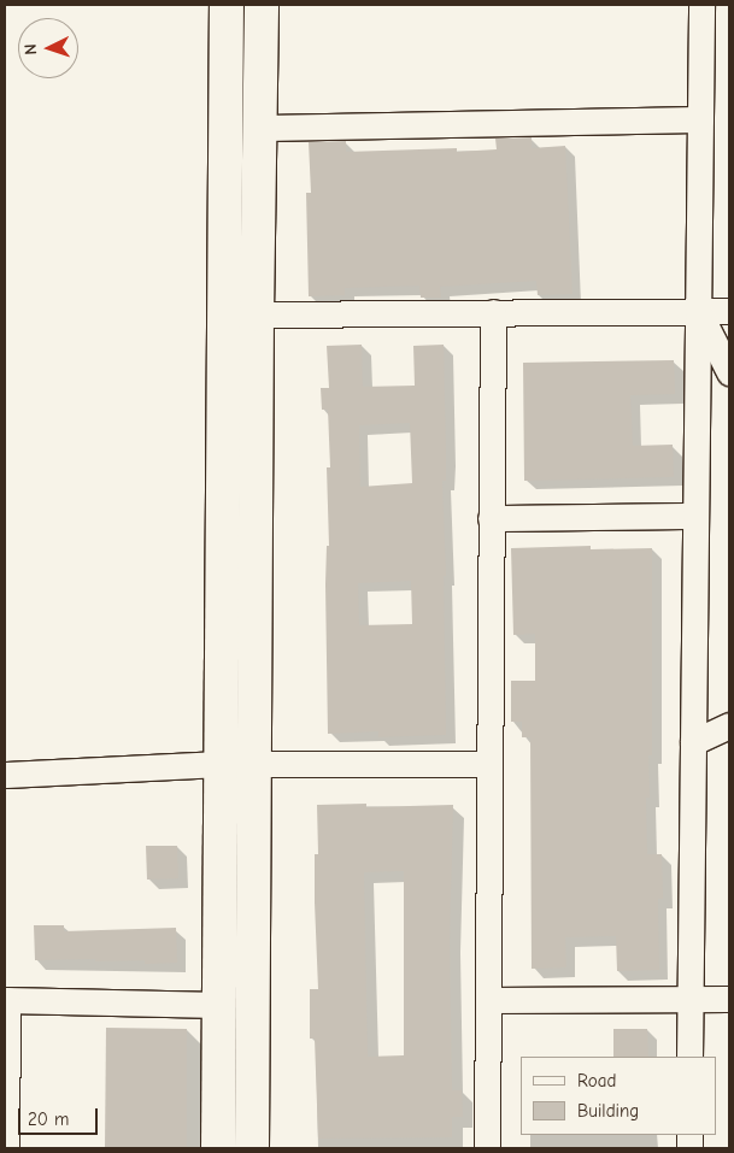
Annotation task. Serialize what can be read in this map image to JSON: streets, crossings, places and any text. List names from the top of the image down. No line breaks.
{"legend":["Road","Building"],"scale_bar":"20 m","north":"left"}
